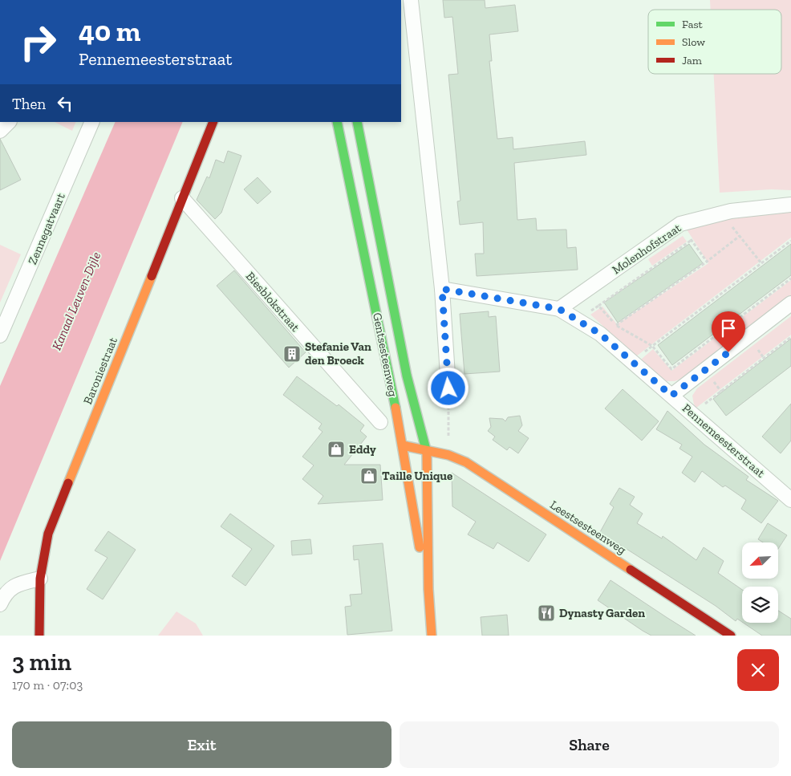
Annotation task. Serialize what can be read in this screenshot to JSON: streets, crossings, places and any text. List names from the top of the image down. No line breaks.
{"streets":{"main road":["Gentsesteenweg","Baroniestraat","Leestsesteenweg"],"street":["Zennegatvaart","Molenhofstraat","Biesblokstraat","Pennemeesterstraat"]},"crossings":[["Molenhofstraat","Pennemeesterstraat"],["Biesblokstraat","Baroniestraat"],["Gentsesteenweg","Leestsesteenweg"]],"water":["Kanaal Leuven-Dijle"],"places":{"building":["Stefanie Van den Broeck"],"shop":["Eddy","Taille Unique"],"restaurant":["Dynasty Garden"]},"legend":["Fast","Slow","Jam"],"north":"bottom left","page":{"turn":["40 m","Pennemeesterstraat"],"then":"Then","heading":["3 min","170 m · 07:03"],"buttons":["Exit","Share"]}}
